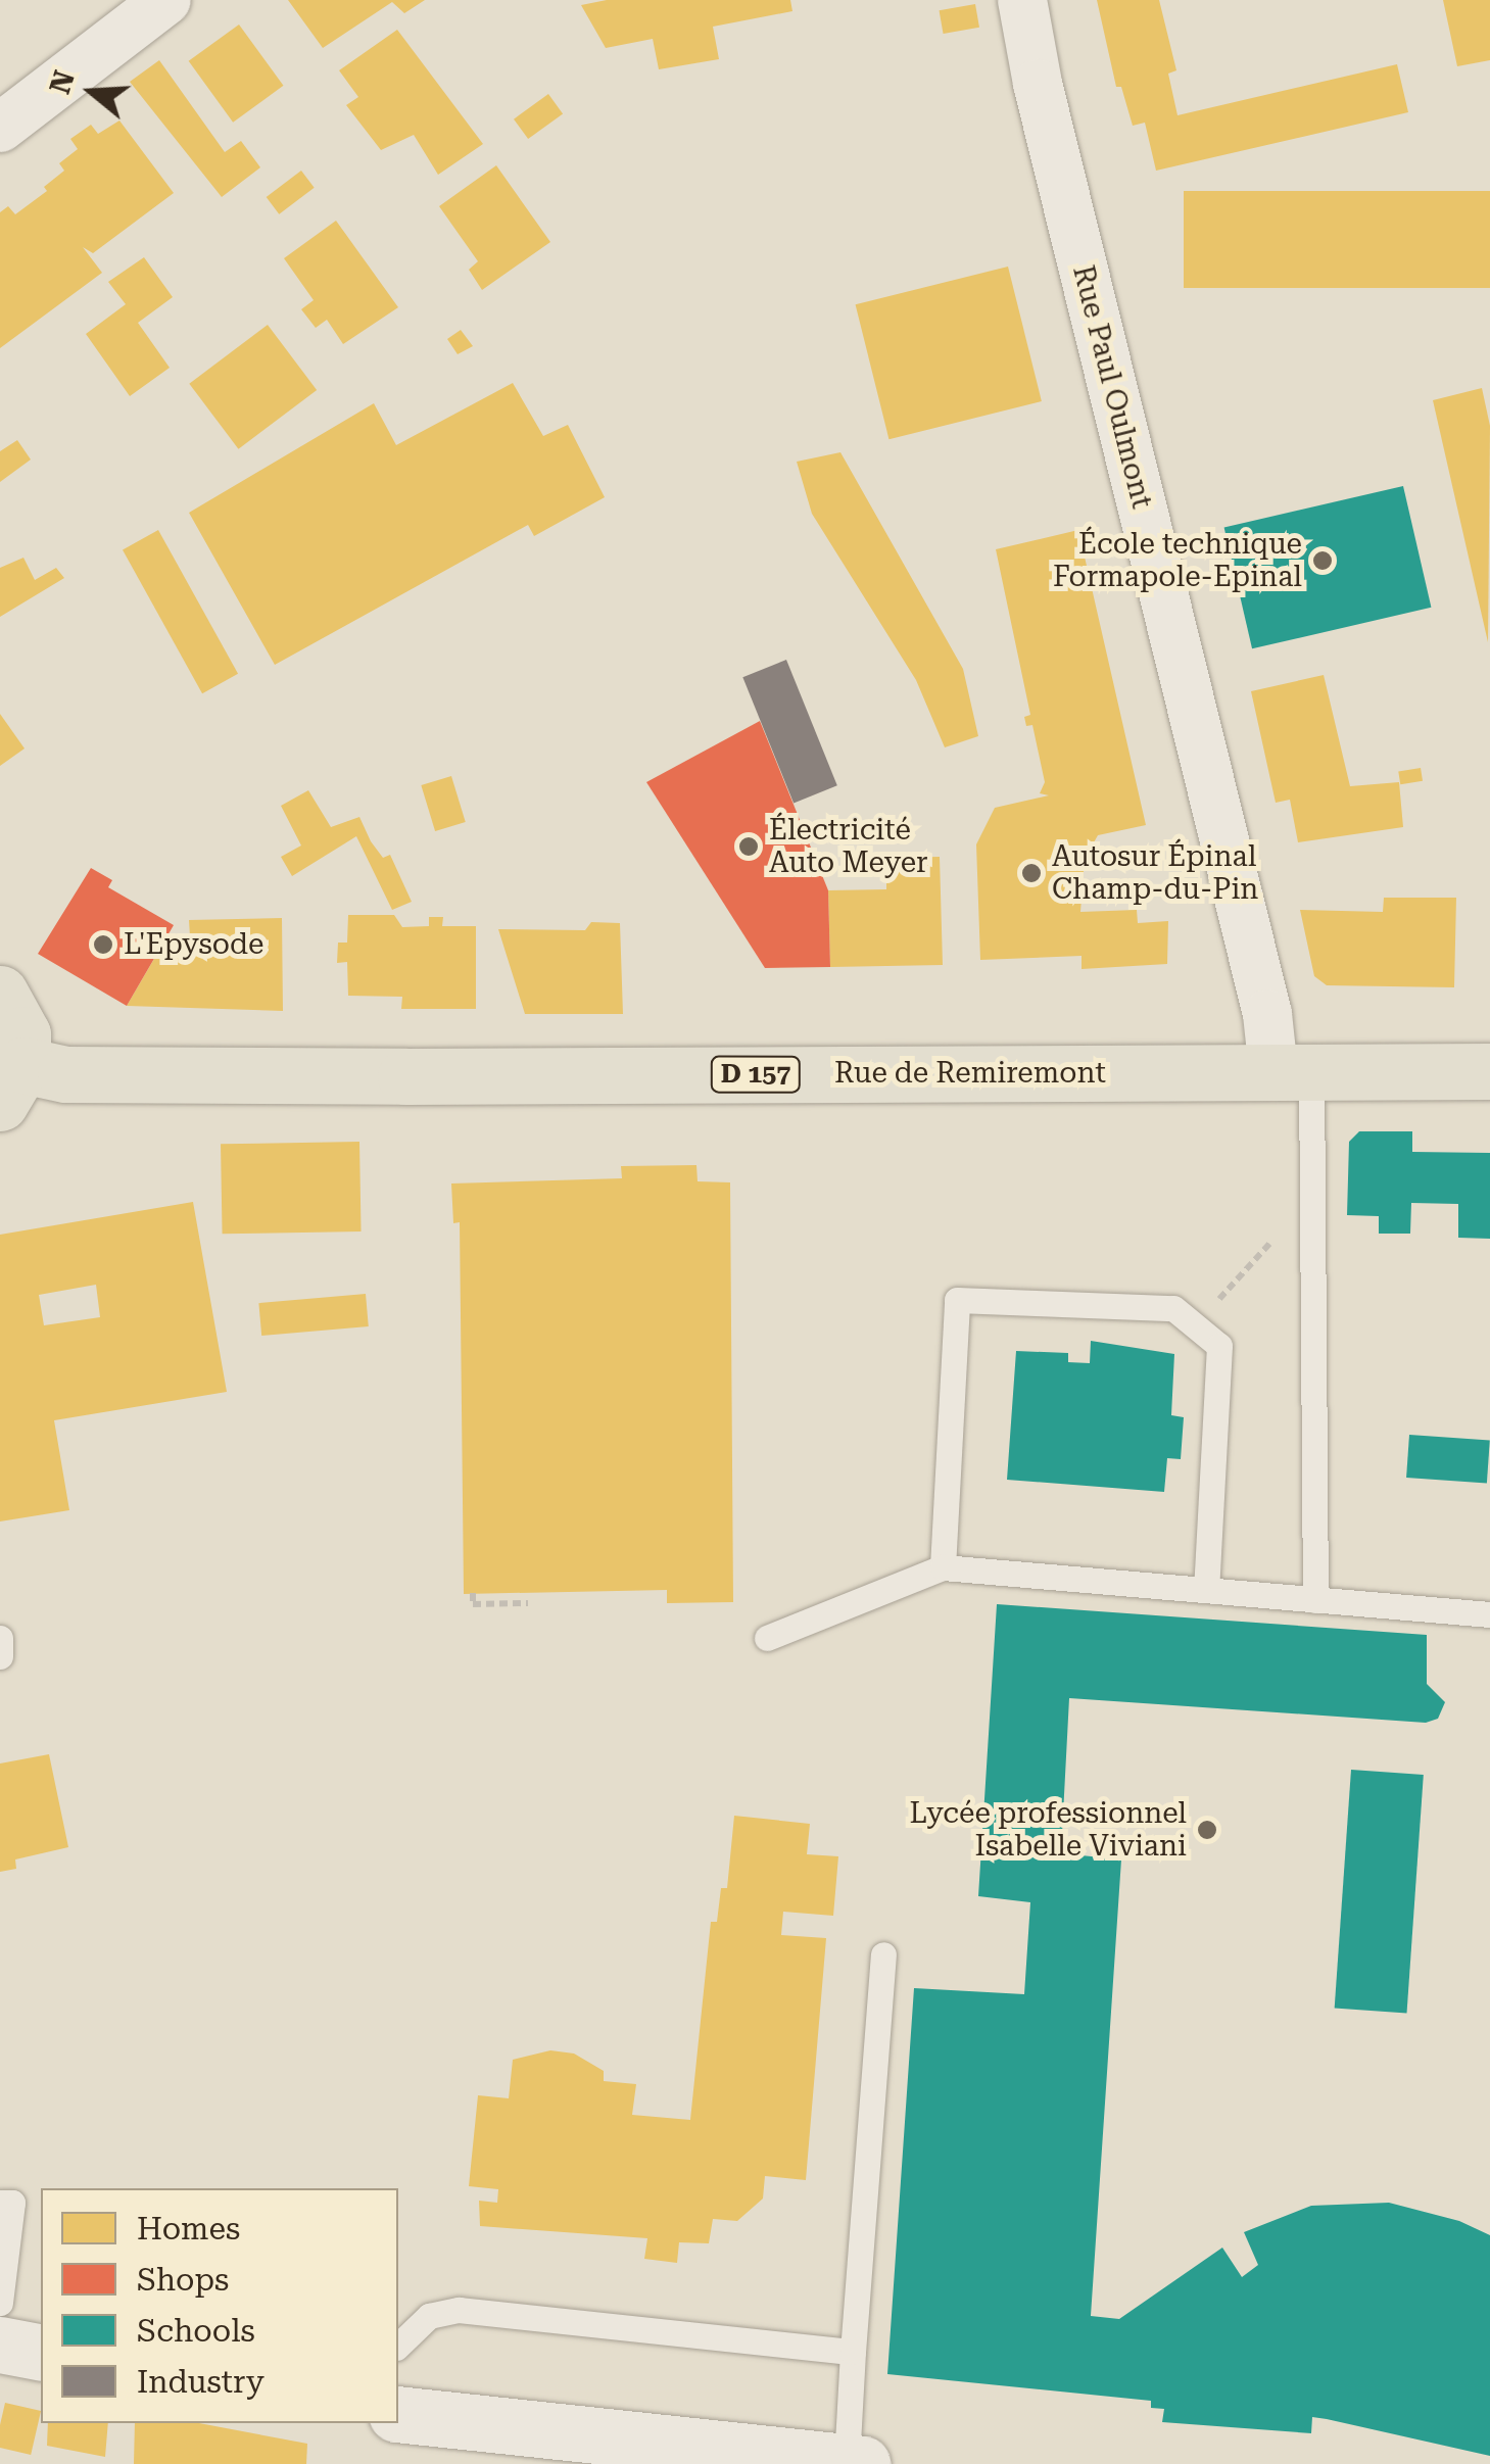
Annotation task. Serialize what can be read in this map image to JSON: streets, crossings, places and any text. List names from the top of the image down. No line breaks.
{"streets":{"main road":["Rue de Remiremont","D 157"],"street":["Rue Paul Oulmont"]},"crossings":[["Rue Paul Oulmont","Rue de Remiremont"]],"places":["École technique Formapole-Epinal","Électricité Auto Meyer","Autosur Épinal Champ-du-Pin","L'Epysode","Lycée professionnel Isabelle Viviani"],"legend":["Homes","Shops","Schools","Industry"],"north":"left"}
